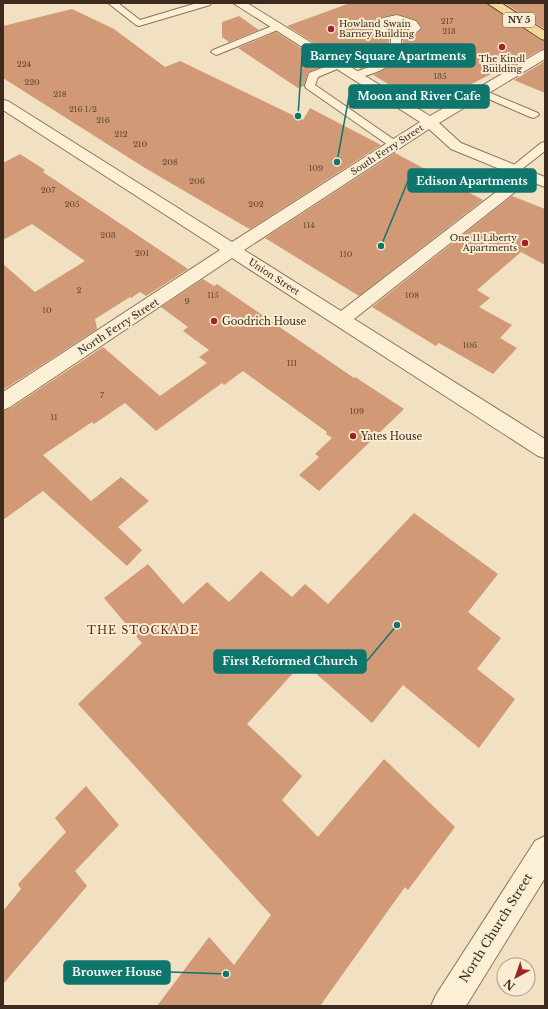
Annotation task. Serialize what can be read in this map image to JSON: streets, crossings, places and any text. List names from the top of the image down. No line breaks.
{"streets":{"main road":["NY 5"],"street":["South Ferry Street","Union Street","North Ferry Street","North Church Street"]},"crossings":[["South Ferry Street","Union Street"],["South Ferry Street","North Ferry Street"],["Union Street","North Ferry Street"]],"districts":["THE STOCKADE"],"places":["Howland Swain Barney Building","The Kindl Building","Barney Square Apartments","Moon and River Cafe","One 11 Liberty Apartments","Edison Apartments","Goodrich House","Yates House","First Reformed Church","Brouwer House"],"house_numbers":["217","213","224","135","220","218","216 1/2","216","212","210","208","109","206","207","205","202","114","203","201","110","2","115","108","9","10","106","111","7","109","11"],"north":"bottom left"}
